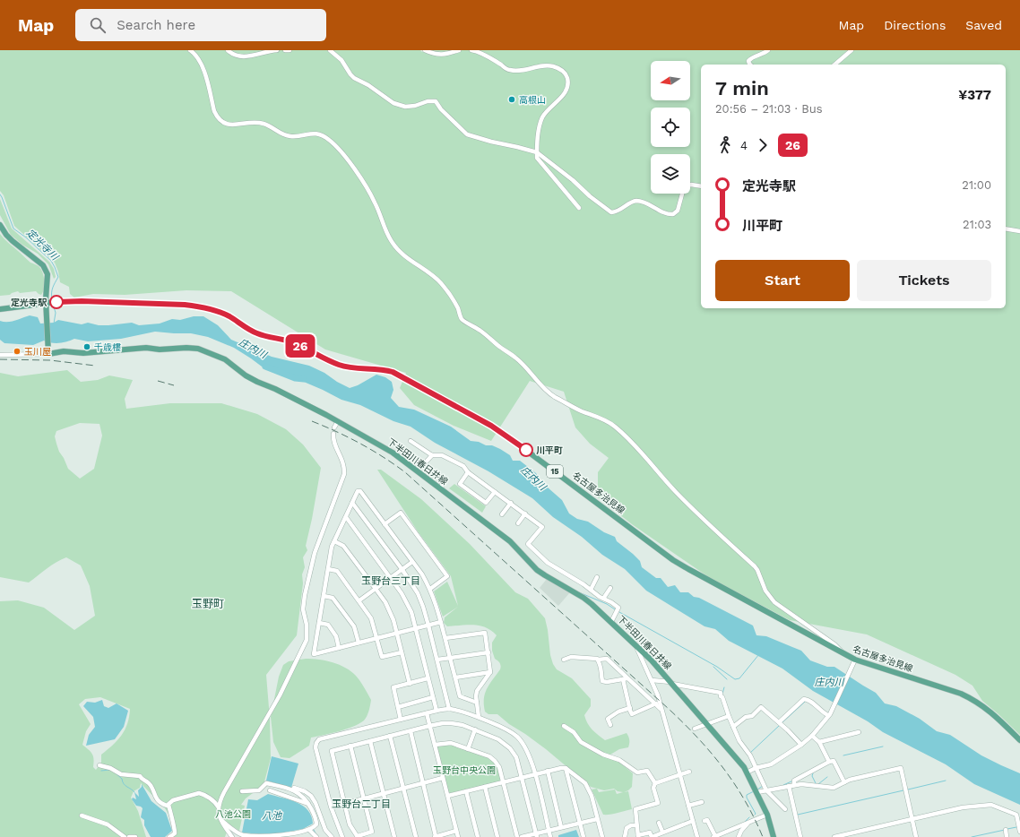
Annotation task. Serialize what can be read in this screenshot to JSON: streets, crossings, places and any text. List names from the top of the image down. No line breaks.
{"streets":{"main road":["下半田川春日井線","15","名古屋多治見線"]},"districts":["玉野台三丁目","玉野町","玉野台二丁目"],"water":["定光寺川","庄内川","八池"],"parks":["玉野台中央公園","八池公園"],"places":["高根山","定光寺駅","千歳樓","玉川屋","川平町"],"lines":["bus line 26"],"north":"left","page":{"header":"Map","search":"Search here","nav":["Map","Directions","Saved"],"on_map":"26","heading":["7 min","20:56 – 21:03 · Bus","¥377"],"legs":["4","26"],"list":[{"name":"定光寺駅","value":"21:00"},{"name":"川平町","value":"21:03"}],"buttons":["Start","Tickets"]}}
